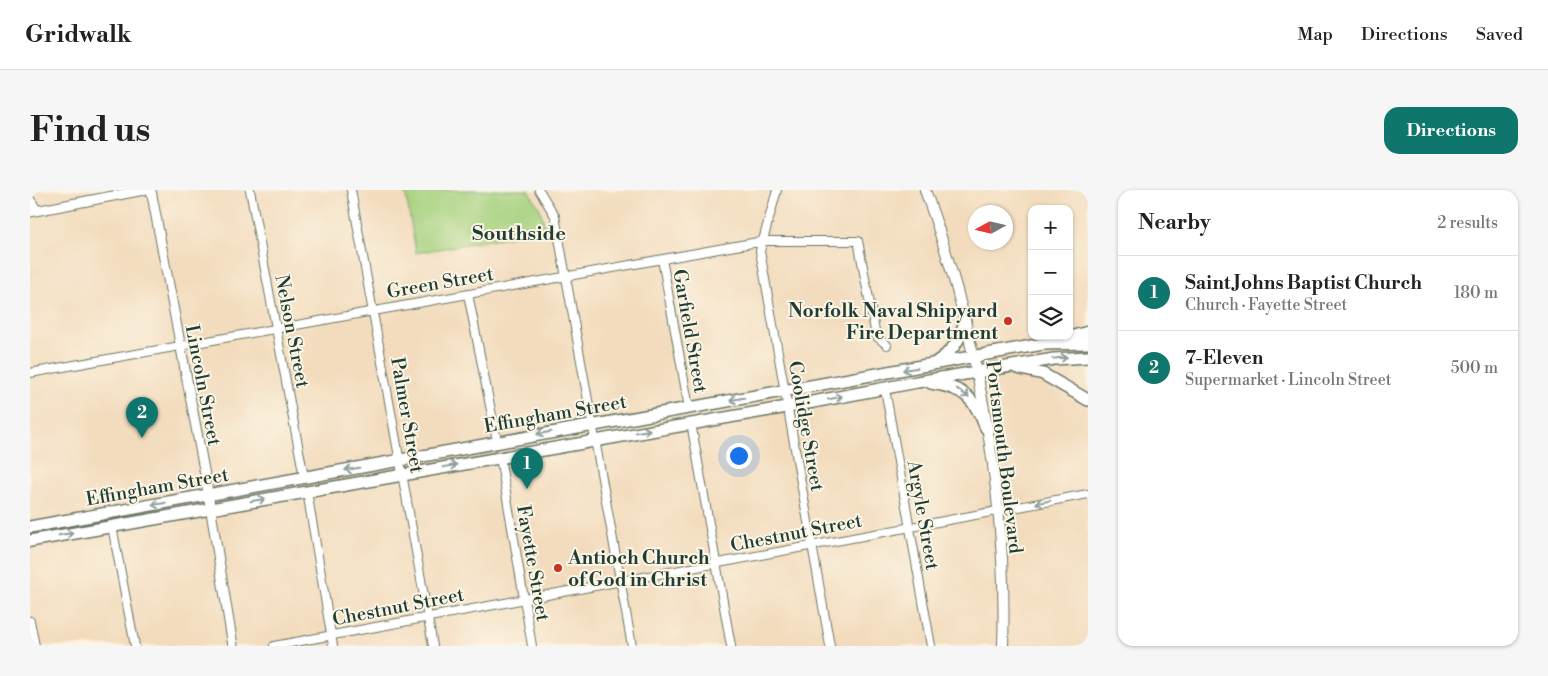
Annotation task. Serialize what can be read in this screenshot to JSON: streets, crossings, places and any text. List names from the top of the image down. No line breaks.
{"streets":{"main road":["Effingham Street","Portsmouth Boulevard"],"street":["Green Street","Nelson Street","Garfield Street","Lincoln Street","Palmer Street","Coolidge Street","Argyle Street","Chestnut Street","Fayette Street"]},"crossings":[["Green Street","Nelson Street"],["Green Street","Garfield Street"],["Green Street","Lincoln Street"],["Green Street","Palmer Street"],["Green Street","Coolidge Street"],["Nelson Street","Effingham Street"],["Garfield Street","Effingham Street"],["Lincoln Street","Effingham Street"],["Effingham Street","Palmer Street"],["Effingham Street","Coolidge Street"],["Effingham Street","Portsmouth Boulevard"],["Effingham Street","Argyle Street"],["Effingham Street","Fayette Street"],["Palmer Street","Chestnut Street"],["Coolidge Street","Chestnut Street"],["Portsmouth Boulevard","Chestnut Street"],["Argyle Street","Chestnut Street"],["Chestnut Street","Fayette Street"]],"districts":["Southside"],"places":["Norfolk Naval Shipyard Fire Department","Antioch Church of God in Christ"],"north":"left","page":{"header":"Gridwalk","nav":["Map","Directions","Saved"],"buttons":"Directions","title":"Find us","heading":["Nearby","2 results"],"map_buttons":["+","−"],"list":[{"mark":"1","name":"Saint Johns Baptist Church","note":"Church · Fayette Street","value":"180 m"},{"mark":"2","name":"7-Eleven","note":"Supermarket · Lincoln Street","value":"500 m"}],"pins":["2","1"]}}
